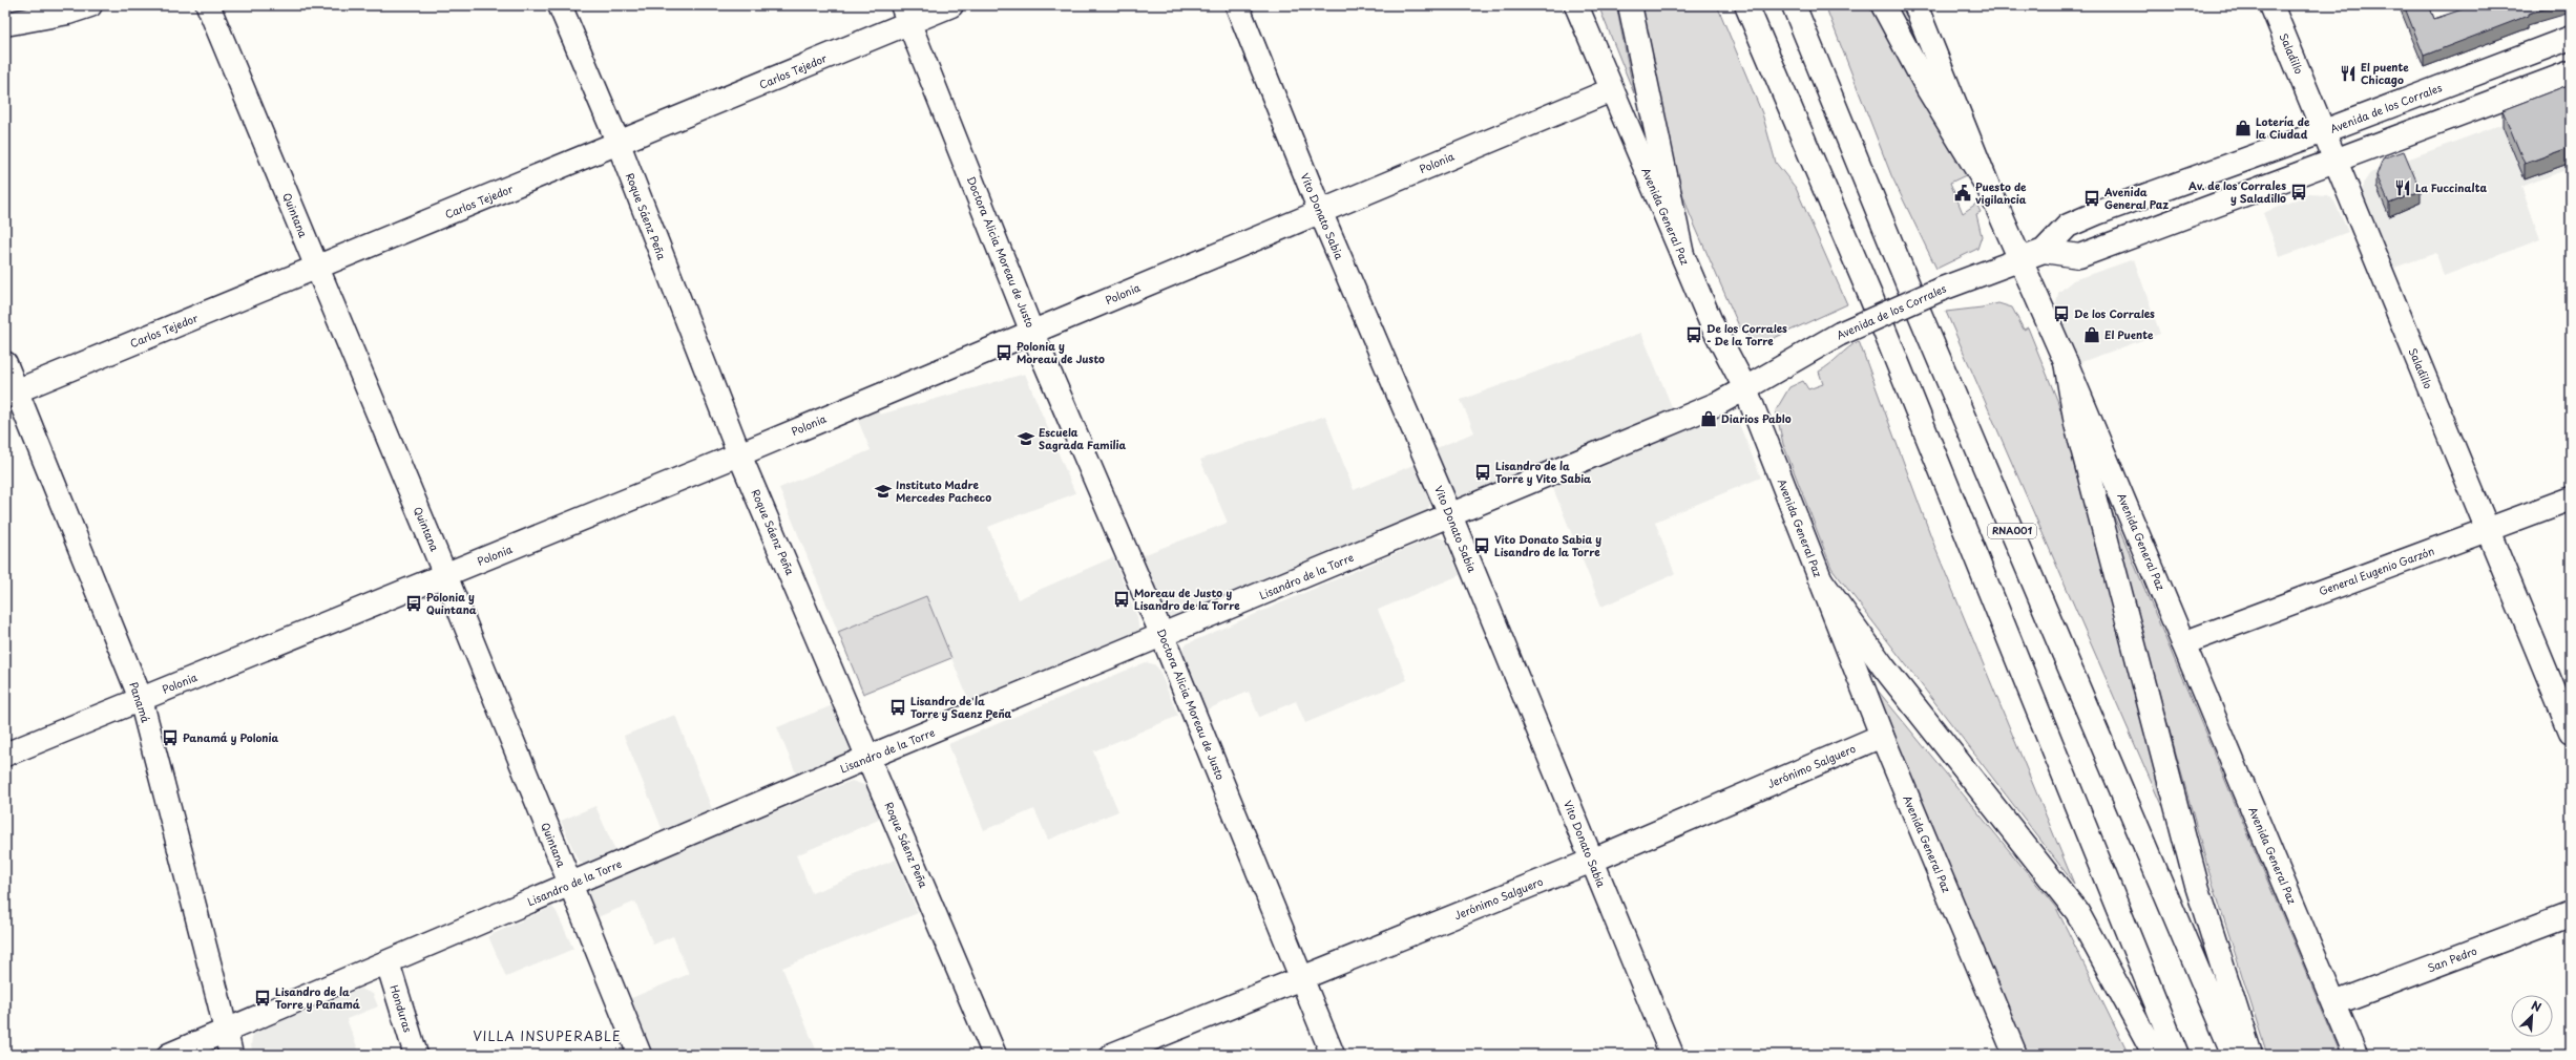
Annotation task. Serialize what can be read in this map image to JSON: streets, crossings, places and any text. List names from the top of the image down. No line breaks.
{"streets":{"main road":["Saladillo","Carlos Tejedor","Avenida de los Corrales","Polonia","Quintana","Roque Sáenz Peña","Vito Donato Sabia","Avenida General Paz","Doctora Alicia Moreau de Justo","RNA001","General Eugenio Garzón","Lisandro de la Torre","Panamá","Jerónimo Salguero","San Pedro","Honduras"]},"crossings":[["Saladillo","Avenida de los Corrales"],["Saladillo","General Eugenio Garzón"],["Carlos Tejedor","Quintana"],["Carlos Tejedor","Roque Sáenz Peña"],["Carlos Tejedor","Doctora Alicia Moreau de Justo"],["Carlos Tejedor","Panamá"],["Avenida de los Corrales","Avenida General Paz"],["Avenida de los Corrales","Lisandro de la Torre"],["Polonia","Quintana"],["Polonia","Roque Sáenz Peña"],["Polonia","Vito Donato Sabia"],["Polonia","Avenida General Paz"],["Polonia","Doctora Alicia Moreau de Justo"],["Polonia","Panamá"],["Quintana","Lisandro de la Torre"],["Roque Sáenz Peña","Lisandro de la Torre"],["Vito Donato Sabia","Lisandro de la Torre"],["Vito Donato Sabia","Jerónimo Salguero"],["Avenida General Paz","General Eugenio Garzón"],["Avenida General Paz","Lisandro de la Torre"],["Avenida General Paz","Jerónimo Salguero"],["Avenida General Paz","San Pedro"],["Doctora Alicia Moreau de Justo","Lisandro de la Torre"],["Doctora Alicia Moreau de Justo","Jerónimo Salguero"],["Lisandro de la Torre","Panamá"],["Lisandro de la Torre","Honduras"]],"districts":["VILLA INSUPERABLE"],"places":{"restaurant":["El puente Chicago","La Fuccinalta"],"shop":["Lotería de la Ciudad","El Puente","Diarios Pablo"],"bus stop":["Av. de los Corrales y Saladillo","Avenida General Paz","De los Corrales","De los Corrales - De la Torre","Polonia y Moreau de Justo","Lisandro de la Torre y Vito Sabia","Vito Donato Sabia y Lisandro de la Torre","Moreau de Justo y Lisandro de la Torre","Polonia y Quintana","Lisandro de la Torre y Saenz Peña","Panamá y Polonia","Lisandro de la Torre y Panamá"],"public building":["Puesto de vigilancia"],"school or university":["Escuela Sagrada Familia","Instituto Madre Mercedes Pacheco"]},"north":"top right"}
